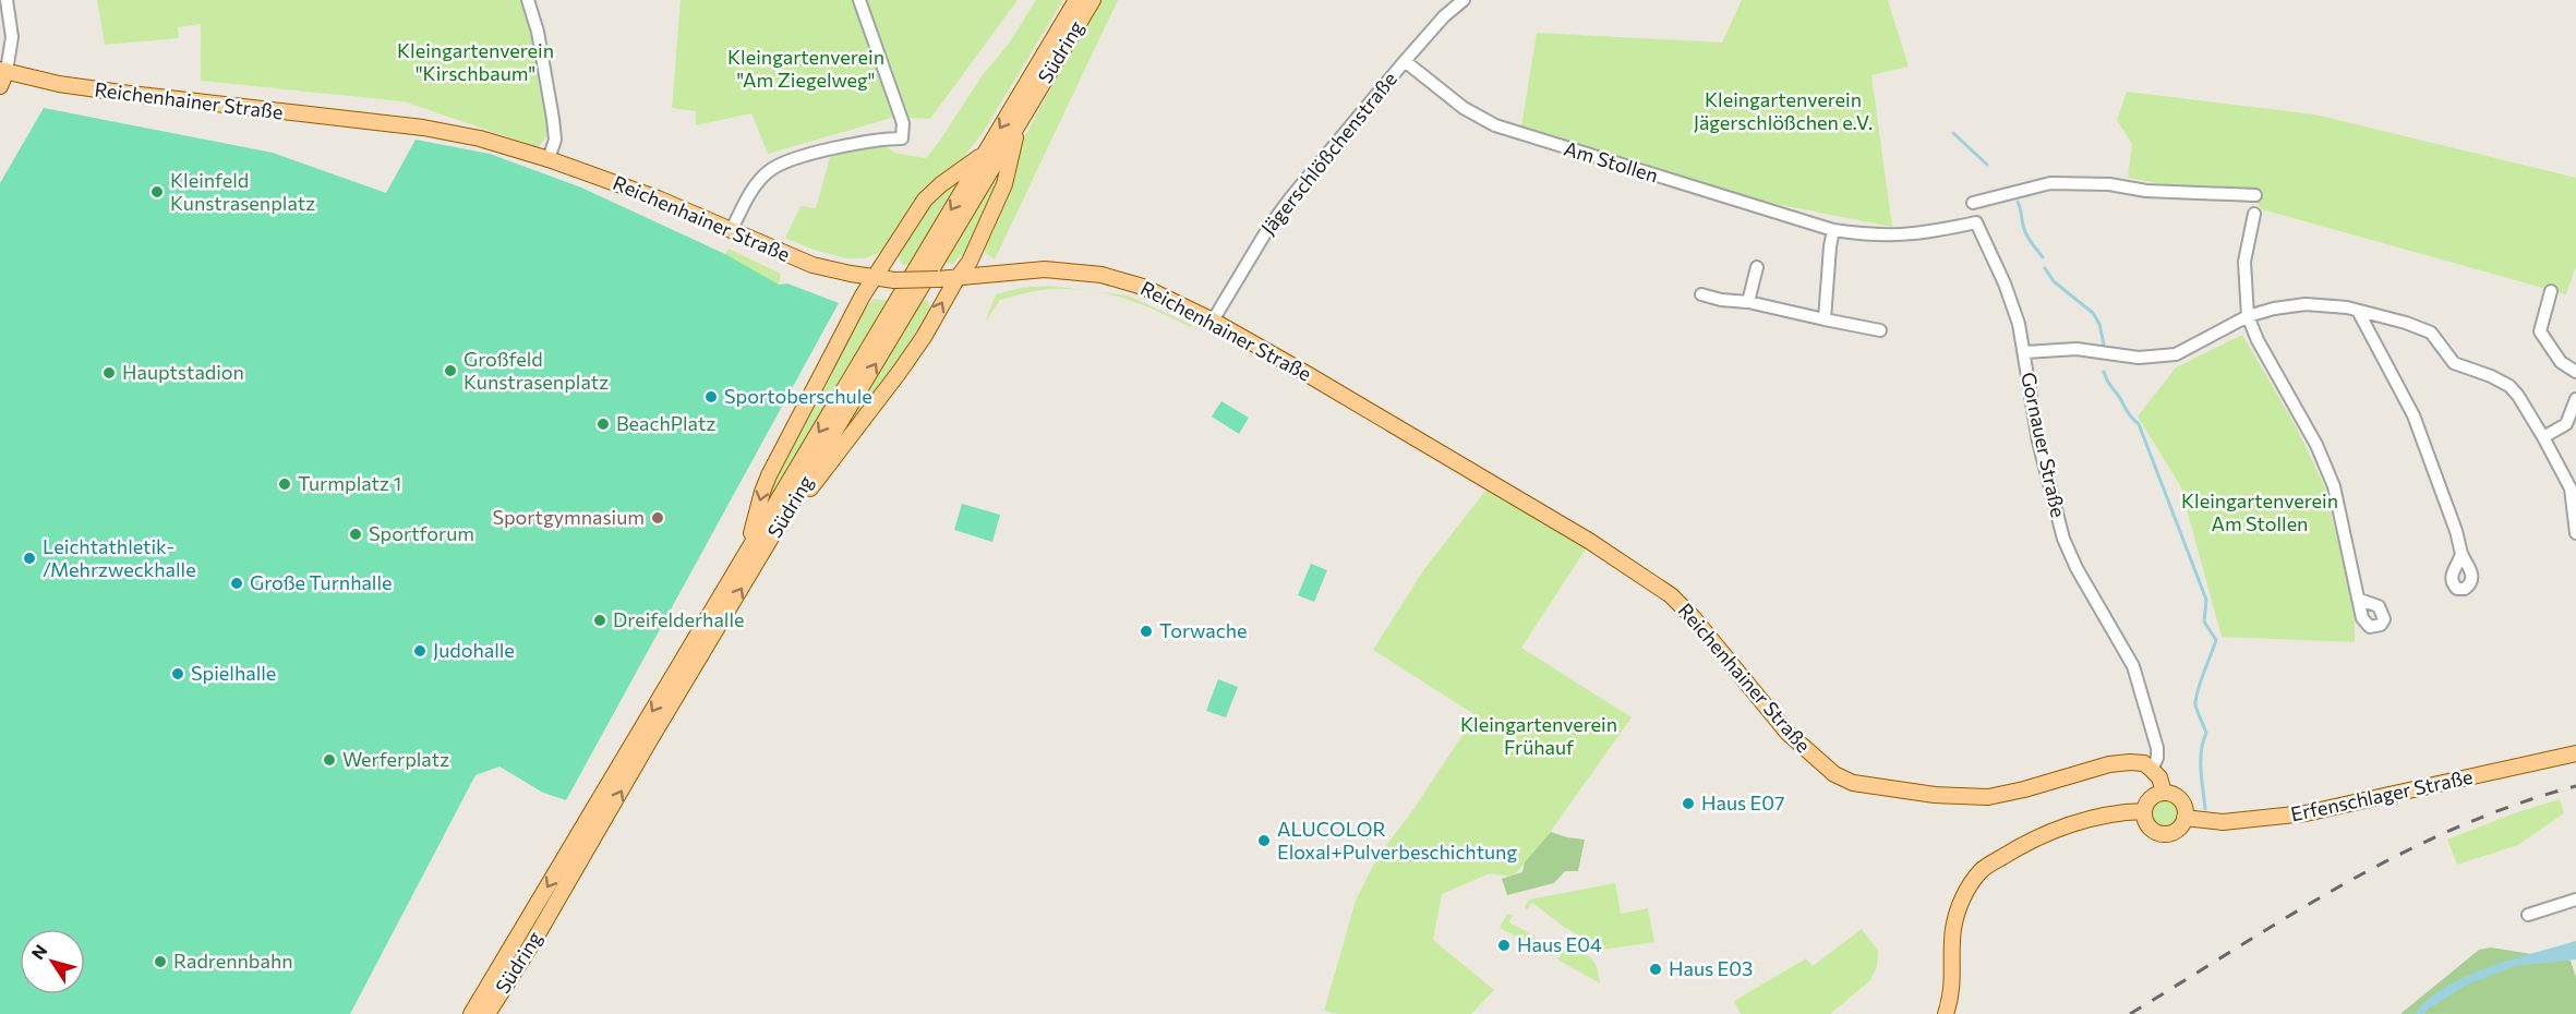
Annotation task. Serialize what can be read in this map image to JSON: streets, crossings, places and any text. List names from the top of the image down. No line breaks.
{"streets":{"main road":["Südring","Reichenhainer Straße","Erfenschlager Straße"],"street":["Jägerschlößchenstraße","Am Stollen","Gornauer Straße"]},"crossings":[["Reichenhainer Straße","Jägerschlößchenstraße"],["Reichenhainer Straße","Gornauer Straße"],["Jägerschlößchenstraße","Am Stollen"],["Am Stollen","Gornauer Straße"]],"parks":["Kleingartenverein \"Kirschbaum\"","Kleingartenverein \"Am Ziegelweg\"","Kleingartenverein Jägerschlößchen e.V.","Kleingartenverein Am Stollen","Kleingartenverein Frühauf"],"places":["Kleinfeld Kunstrasenplatz","Großfeld Kunstrasenplatz","Hauptstadion","Sportoberschule","BeachPlatz","Turmplatz 1","Sportgymnasium","Sportforum","Leichtathletik- /Mehrzweckhalle","Große Turnhalle","Dreifelderhalle","Torwache","Judohalle","Spielhalle","Werferplatz","Haus E07","ALUCOLOR Eloxal+Pulverbeschichtung","Haus E04","Radrennbahn","Haus E03"],"north":"top left"}
